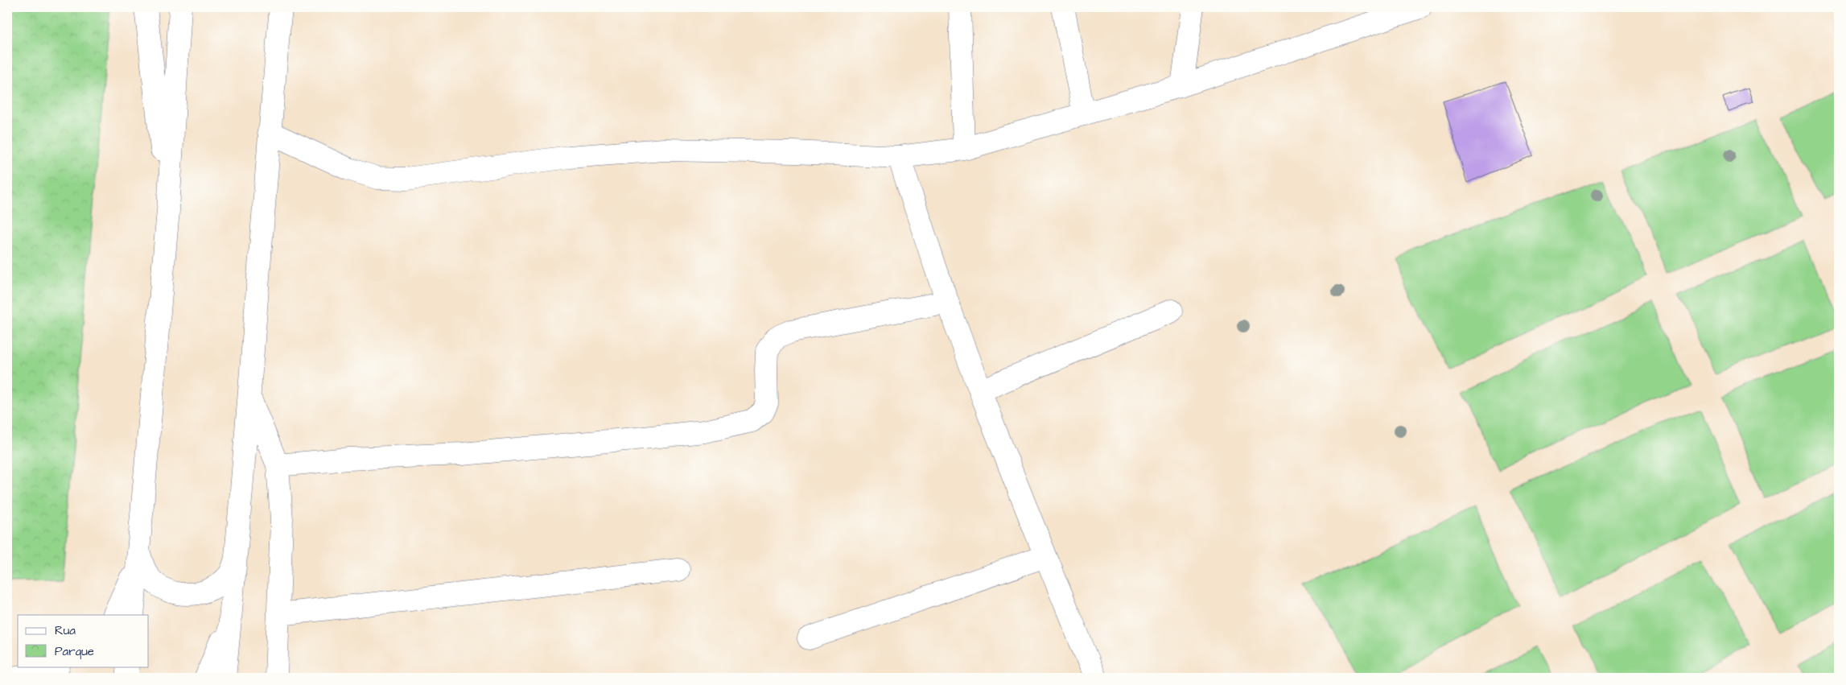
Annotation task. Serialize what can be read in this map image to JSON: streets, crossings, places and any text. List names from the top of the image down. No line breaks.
{"legend":["Rua","Parque"]}
